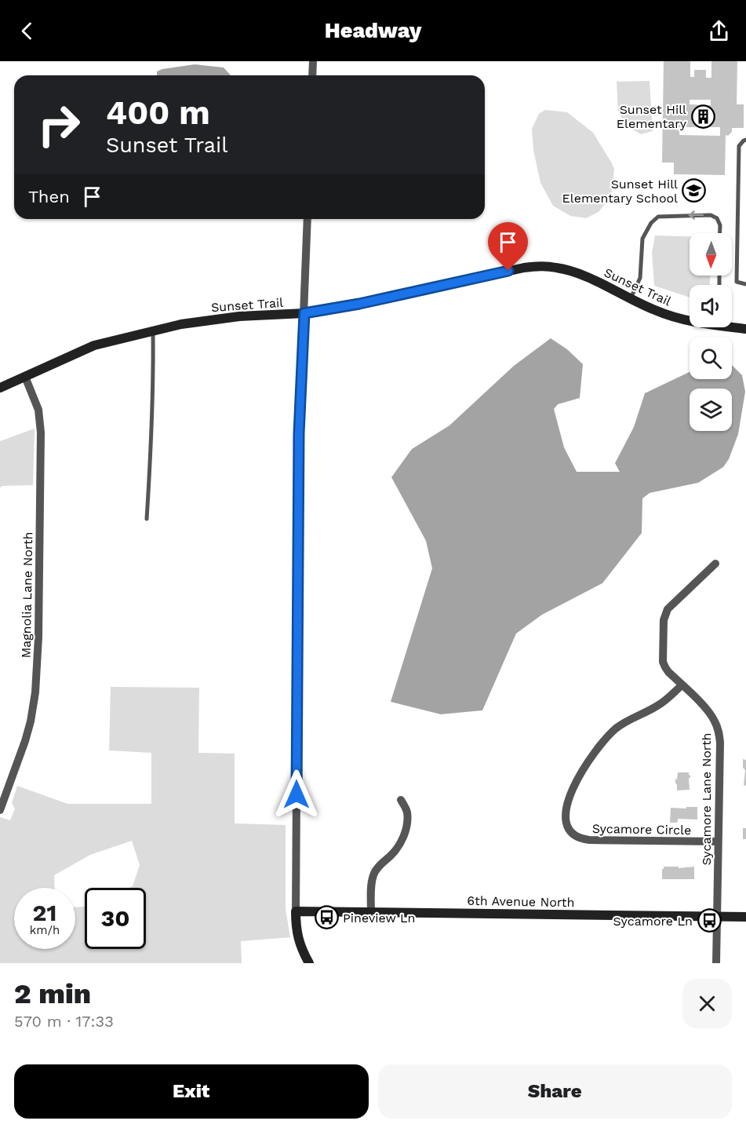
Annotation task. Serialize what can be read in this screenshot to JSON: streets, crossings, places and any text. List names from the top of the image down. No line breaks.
{"streets":{"street":["Sunset Trail","Magnolia Lane North","Sycamore Lane North","Sycamore Circle","6th Avenue North"]},"crossings":[["Sunset Trail","Magnolia Lane North"],["Sycamore Lane North","Sycamore Circle"],["Sycamore Lane North","6th Avenue North"]],"places":{"building":["Sunset Hill Elementary"],"school or university":["Sunset Hill Elementary School"],"bus stop":["Pineview Ln","Sycamore Ln"]},"north":"bottom","page":{"header":"Headway","turn":["400 m","Sunset Trail"],"then":"Then","speed":"21 km/h","limit":"30","heading":["2 min","570 m · 17:33"],"buttons":["Exit","Share"]}}
